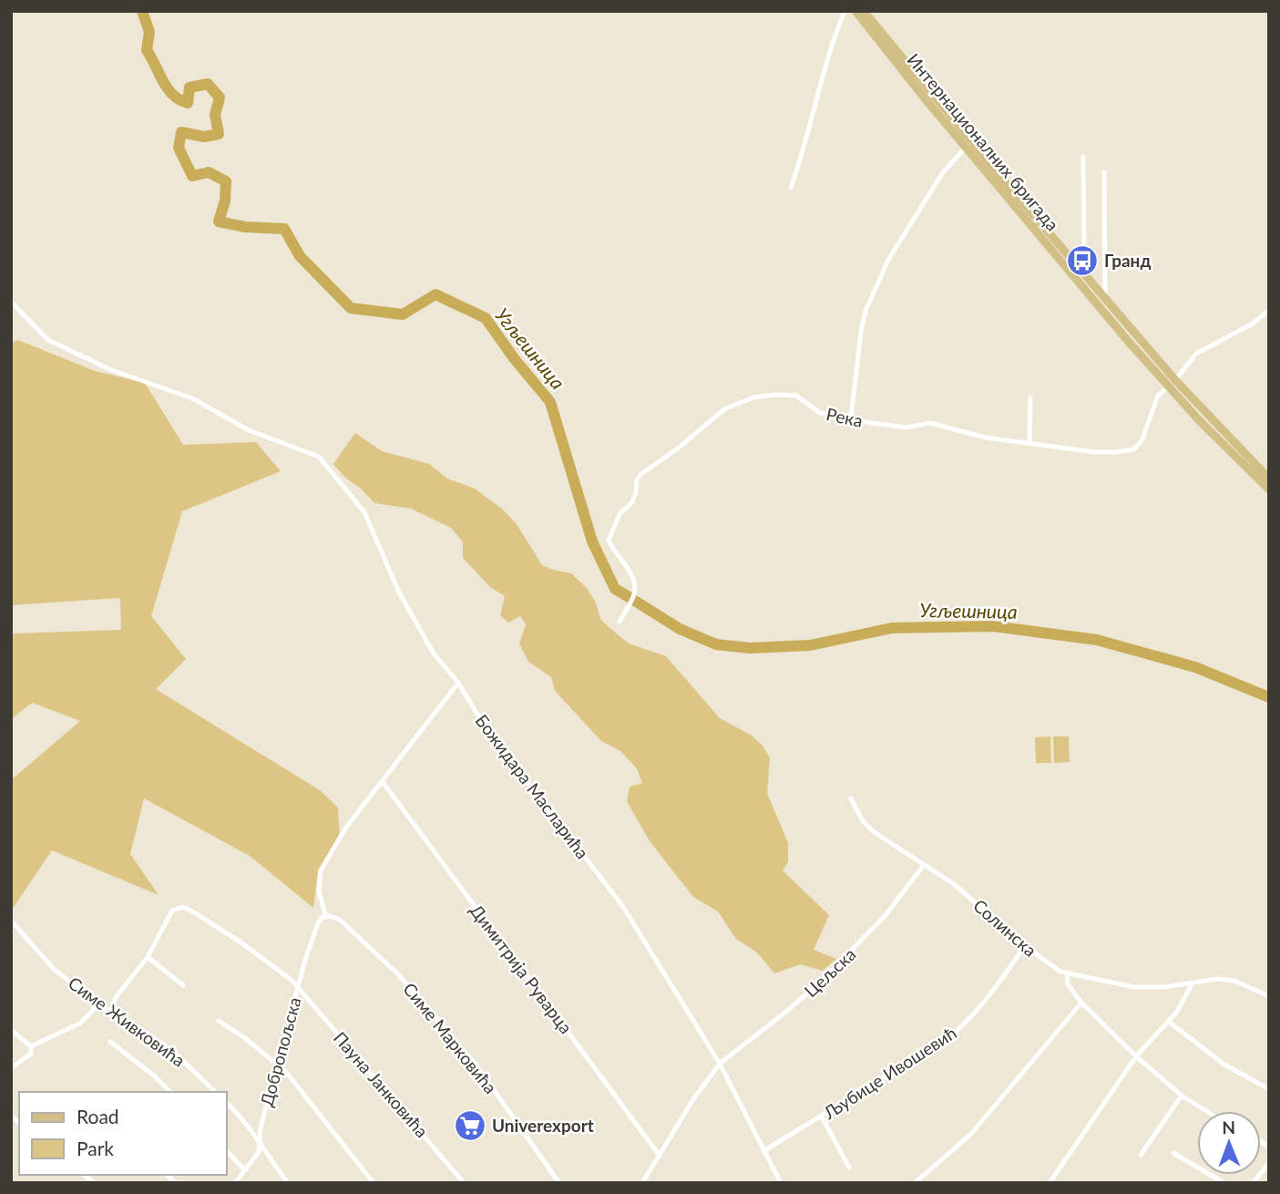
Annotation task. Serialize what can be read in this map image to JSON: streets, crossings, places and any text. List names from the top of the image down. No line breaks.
{"streets":{"main road":["Интернационалних бригада"],"street":["Река","Божидара Масларића","Солинска","Димитрија Руварца","Цељска","Симе Живковића","Симе Марковића","Добропољска","Љубице Ивошевић","Пауна Јанковића"]},"crossings":[["Интернационалних бригада","Река"],["Божидара Масларића","Цељска"],["Божидара Масларића","Љубице Ивошевић"],["Солинска","Цељска"],["Солинска","Љубице Ивошевић"],["Димитрија Руварца","Цељска"],["Симе Марковића","Добропољска"],["Добропољска","Пауна Јанковића"]],"water":["Угљешница"],"places":{"bus stop":["Гранд"],"supermarket":["Univerexport"]},"legend":["Road","Park"],"north":"top"}
